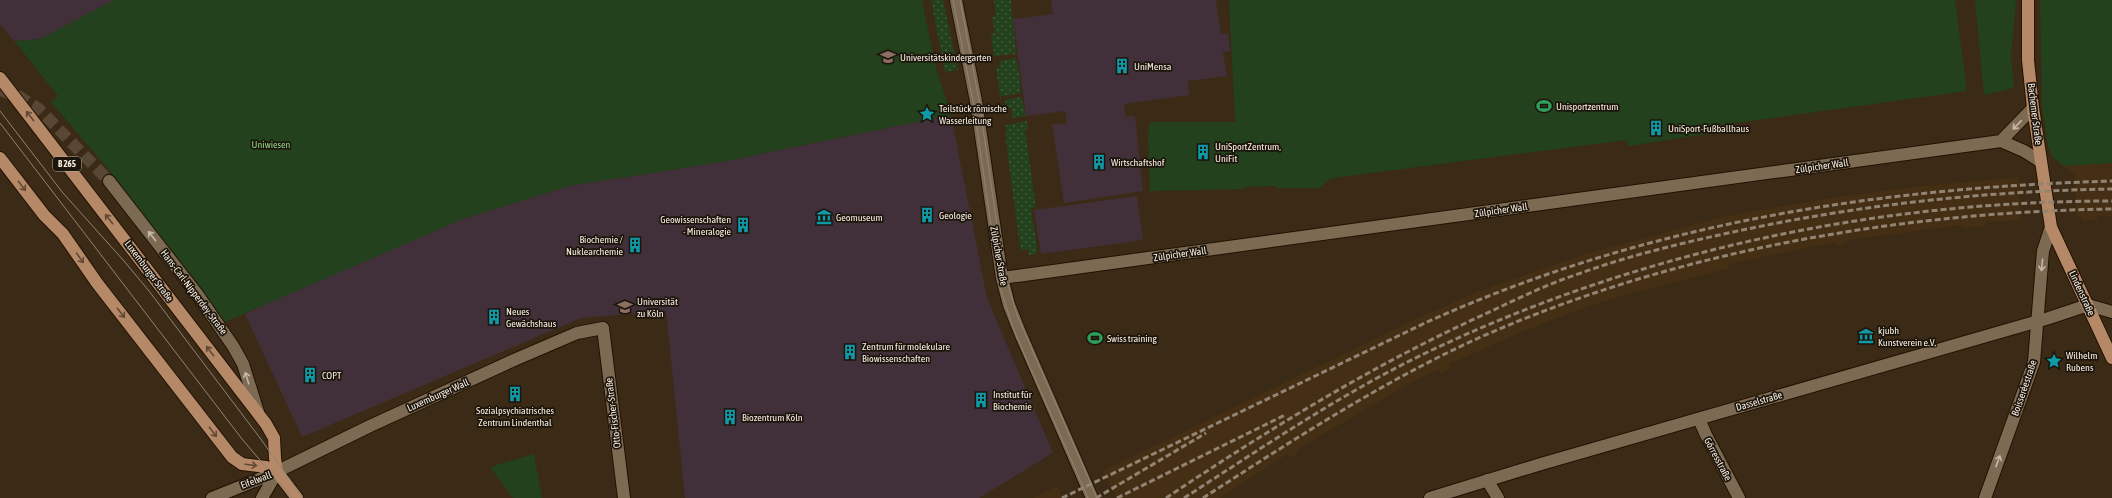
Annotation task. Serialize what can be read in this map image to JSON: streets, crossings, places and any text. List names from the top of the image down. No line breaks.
{"streets":{"main road":["Bachemer Straße","B 265","Luxemburger Straße","Lindenstraße"],"street":["Zülpicher Wall","Zülpicher Straße","Hans-Carl-Nipperdey-Straße","Boisseréestraße","Luxemburger Wall","Dasselstraße","Otto-Fischer-Straße","Görresstraße","Eifelwall"]},"crossings":[["Bachemer Straße","Lindenstraße"],["Bachemer Straße","Boisseréestraße"],["Zülpicher Wall","Zülpicher Straße"],["Luxemburger Straße","Hans-Carl-Nipperdey-Straße"],["Luxemburger Straße","Luxemburger Wall"],["Luxemburger Straße","Eifelwall"],["Lindenstraße","Boisseréestraße"],["Lindenstraße","Dasselstraße"],["Boisseréestraße","Dasselstraße"],["Luxemburger Wall","Otto-Fischer-Straße"],["Luxemburger Wall","Eifelwall"],["Dasselstraße","Görresstraße"]],"one_way":["Hans-Carl-Nipperdey-Straße"],"parks":["Uniwiesen"],"places":{"school or university":["Universitätskindergarten","Universität zu Köln"],"building":["UniMensa","UniSport-Fußballhaus","UniSportZentrum, UniFit","Wirtschaftshof","Geologie","Geowissenschaften - Mineralogie","Biochemie / Nuklearchemie","Neues Gewächshaus","Zentrum für molekulare Biowissenschaften","COPT","Sozialpsychiatrisches Zentrum Lindenthal","Institut für Biochemie","Biozentrum Köln"],"sports":["Unisportzentrum","Swiss training"],"place":["Teilstück römische Wasserleitung","Wilhelm Rubens"],"museum":["Geomuseum","kjubh Kunstverein e.V."]}}
